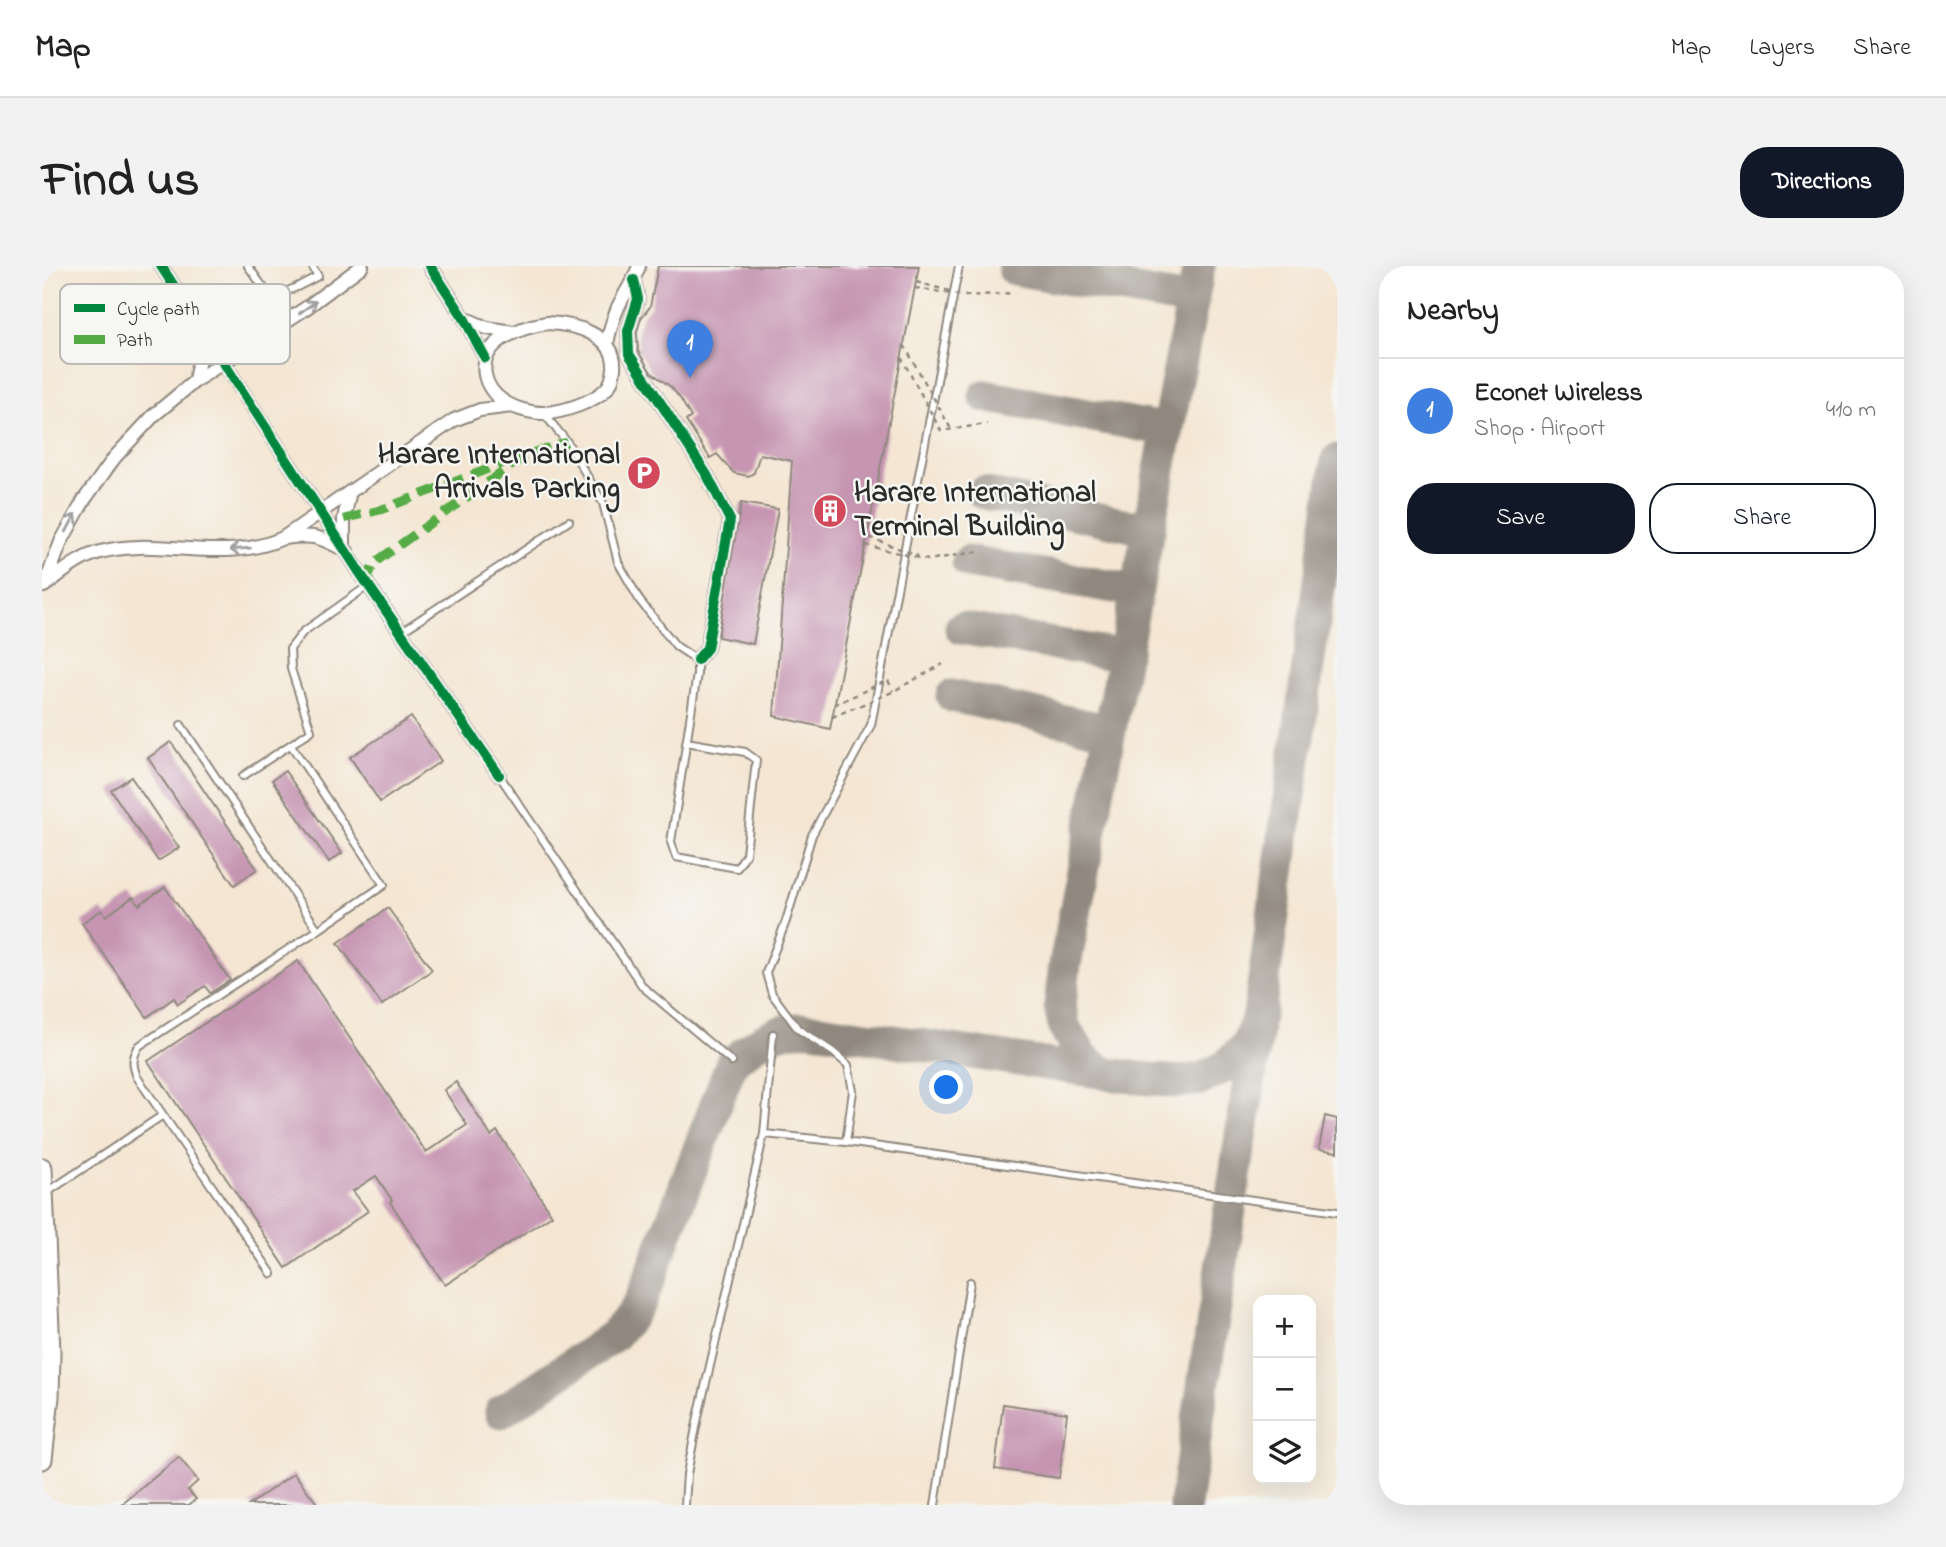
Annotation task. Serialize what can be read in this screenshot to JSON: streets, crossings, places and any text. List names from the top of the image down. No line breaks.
{"places":{"parking":["Harare International Arrivals Parking"],"building":["Harare International Terminal Building"]},"legend":["Cycle path","Path"],"page":{"header":"Map","nav":["Map","Layers","Share"],"title":"Find us","buttons":["Directions",["Save","Share"]],"heading":"Nearby","pins":"1","list":[{"mark":"1","name":"Econet Wireless","note":"Shop · Airport","value":"410 m"}],"map_buttons":["+","−"]}}
